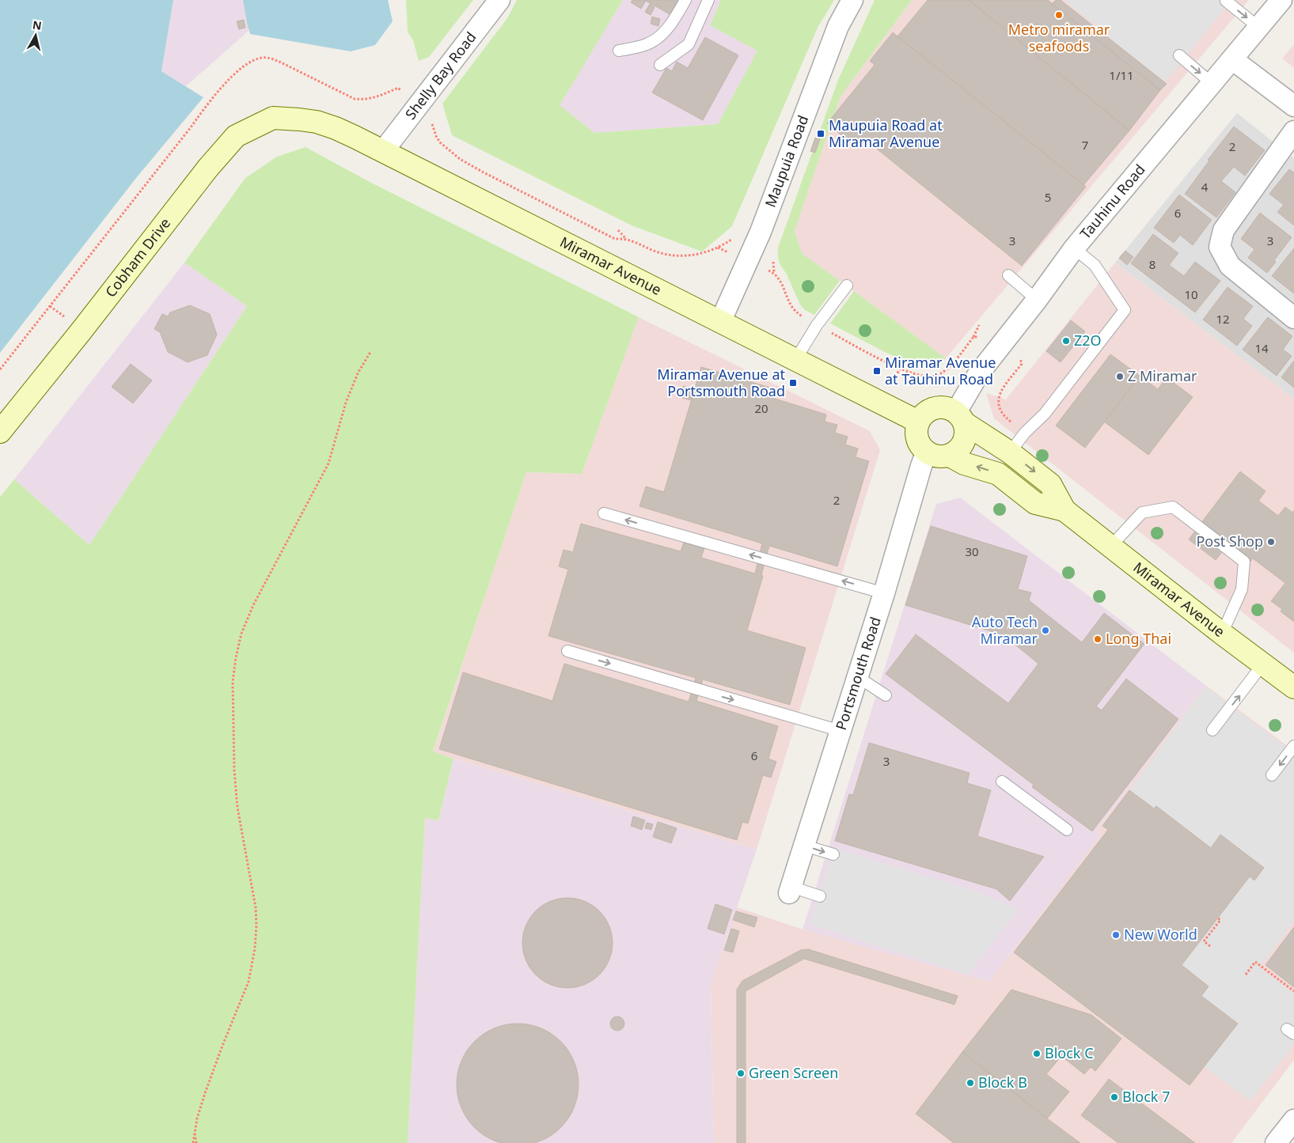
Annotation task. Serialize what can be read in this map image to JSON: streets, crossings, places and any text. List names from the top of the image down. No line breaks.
{"streets":{"main road":["Cobham Drive","Miramar Avenue"],"street":["Shelly Bay Road","Maupuia Road","Tauhinu Road","Portsmouth Road"]},"crossings":[["Shelly Bay Road","Miramar Avenue"],["Maupuia Road","Miramar Avenue"],["Tauhinu Road","Miramar Avenue"],["Tauhinu Road","Portsmouth Road"],["Cobham Drive","Miramar Avenue"],["Miramar Avenue","Portsmouth Road"]],"places":{"other":["Metro miramar seafoods","Z2O","Z Miramar","Post Shop","Auto Tech Miramar","Long Thai","New World","Block C","Green Screen","Block B","Block 7"],"transit":["Maupuia Road at Miramar Avenue","Miramar Avenue at Tauhinu Road","Miramar Avenue at Portsmouth Road"]},"house_numbers":["1/11","7","2","4","5","6","3","3","8","10","12","14","20","2","30","6","3"],"north":"top"}
